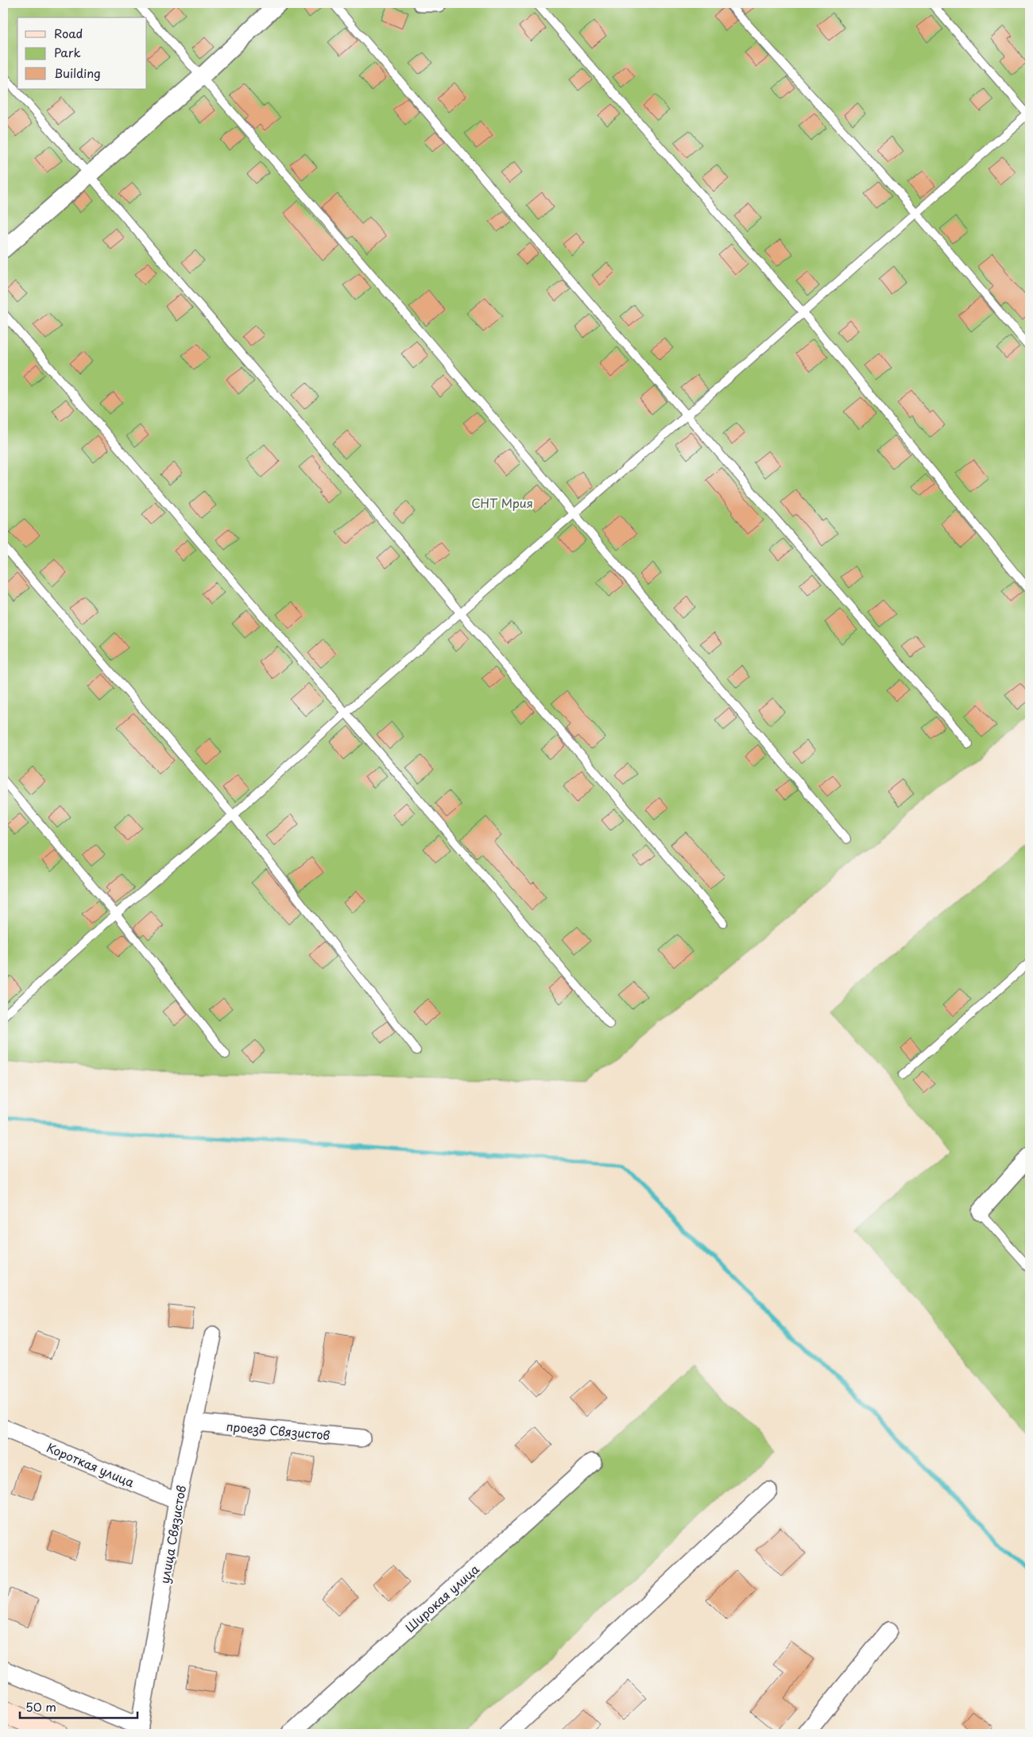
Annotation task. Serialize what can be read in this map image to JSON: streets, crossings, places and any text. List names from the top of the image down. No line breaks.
{"streets":{"street":["проезд Связистов","Короткая улица","улица Связистов","Широкая улица"]},"crossings":[["проезд Связистов","улица Связистов"],["Короткая улица","улица Связистов"]],"parks":["СНТ Мрия"],"legend":["Road","Park","Building"],"scale_bar":"50 m"}
